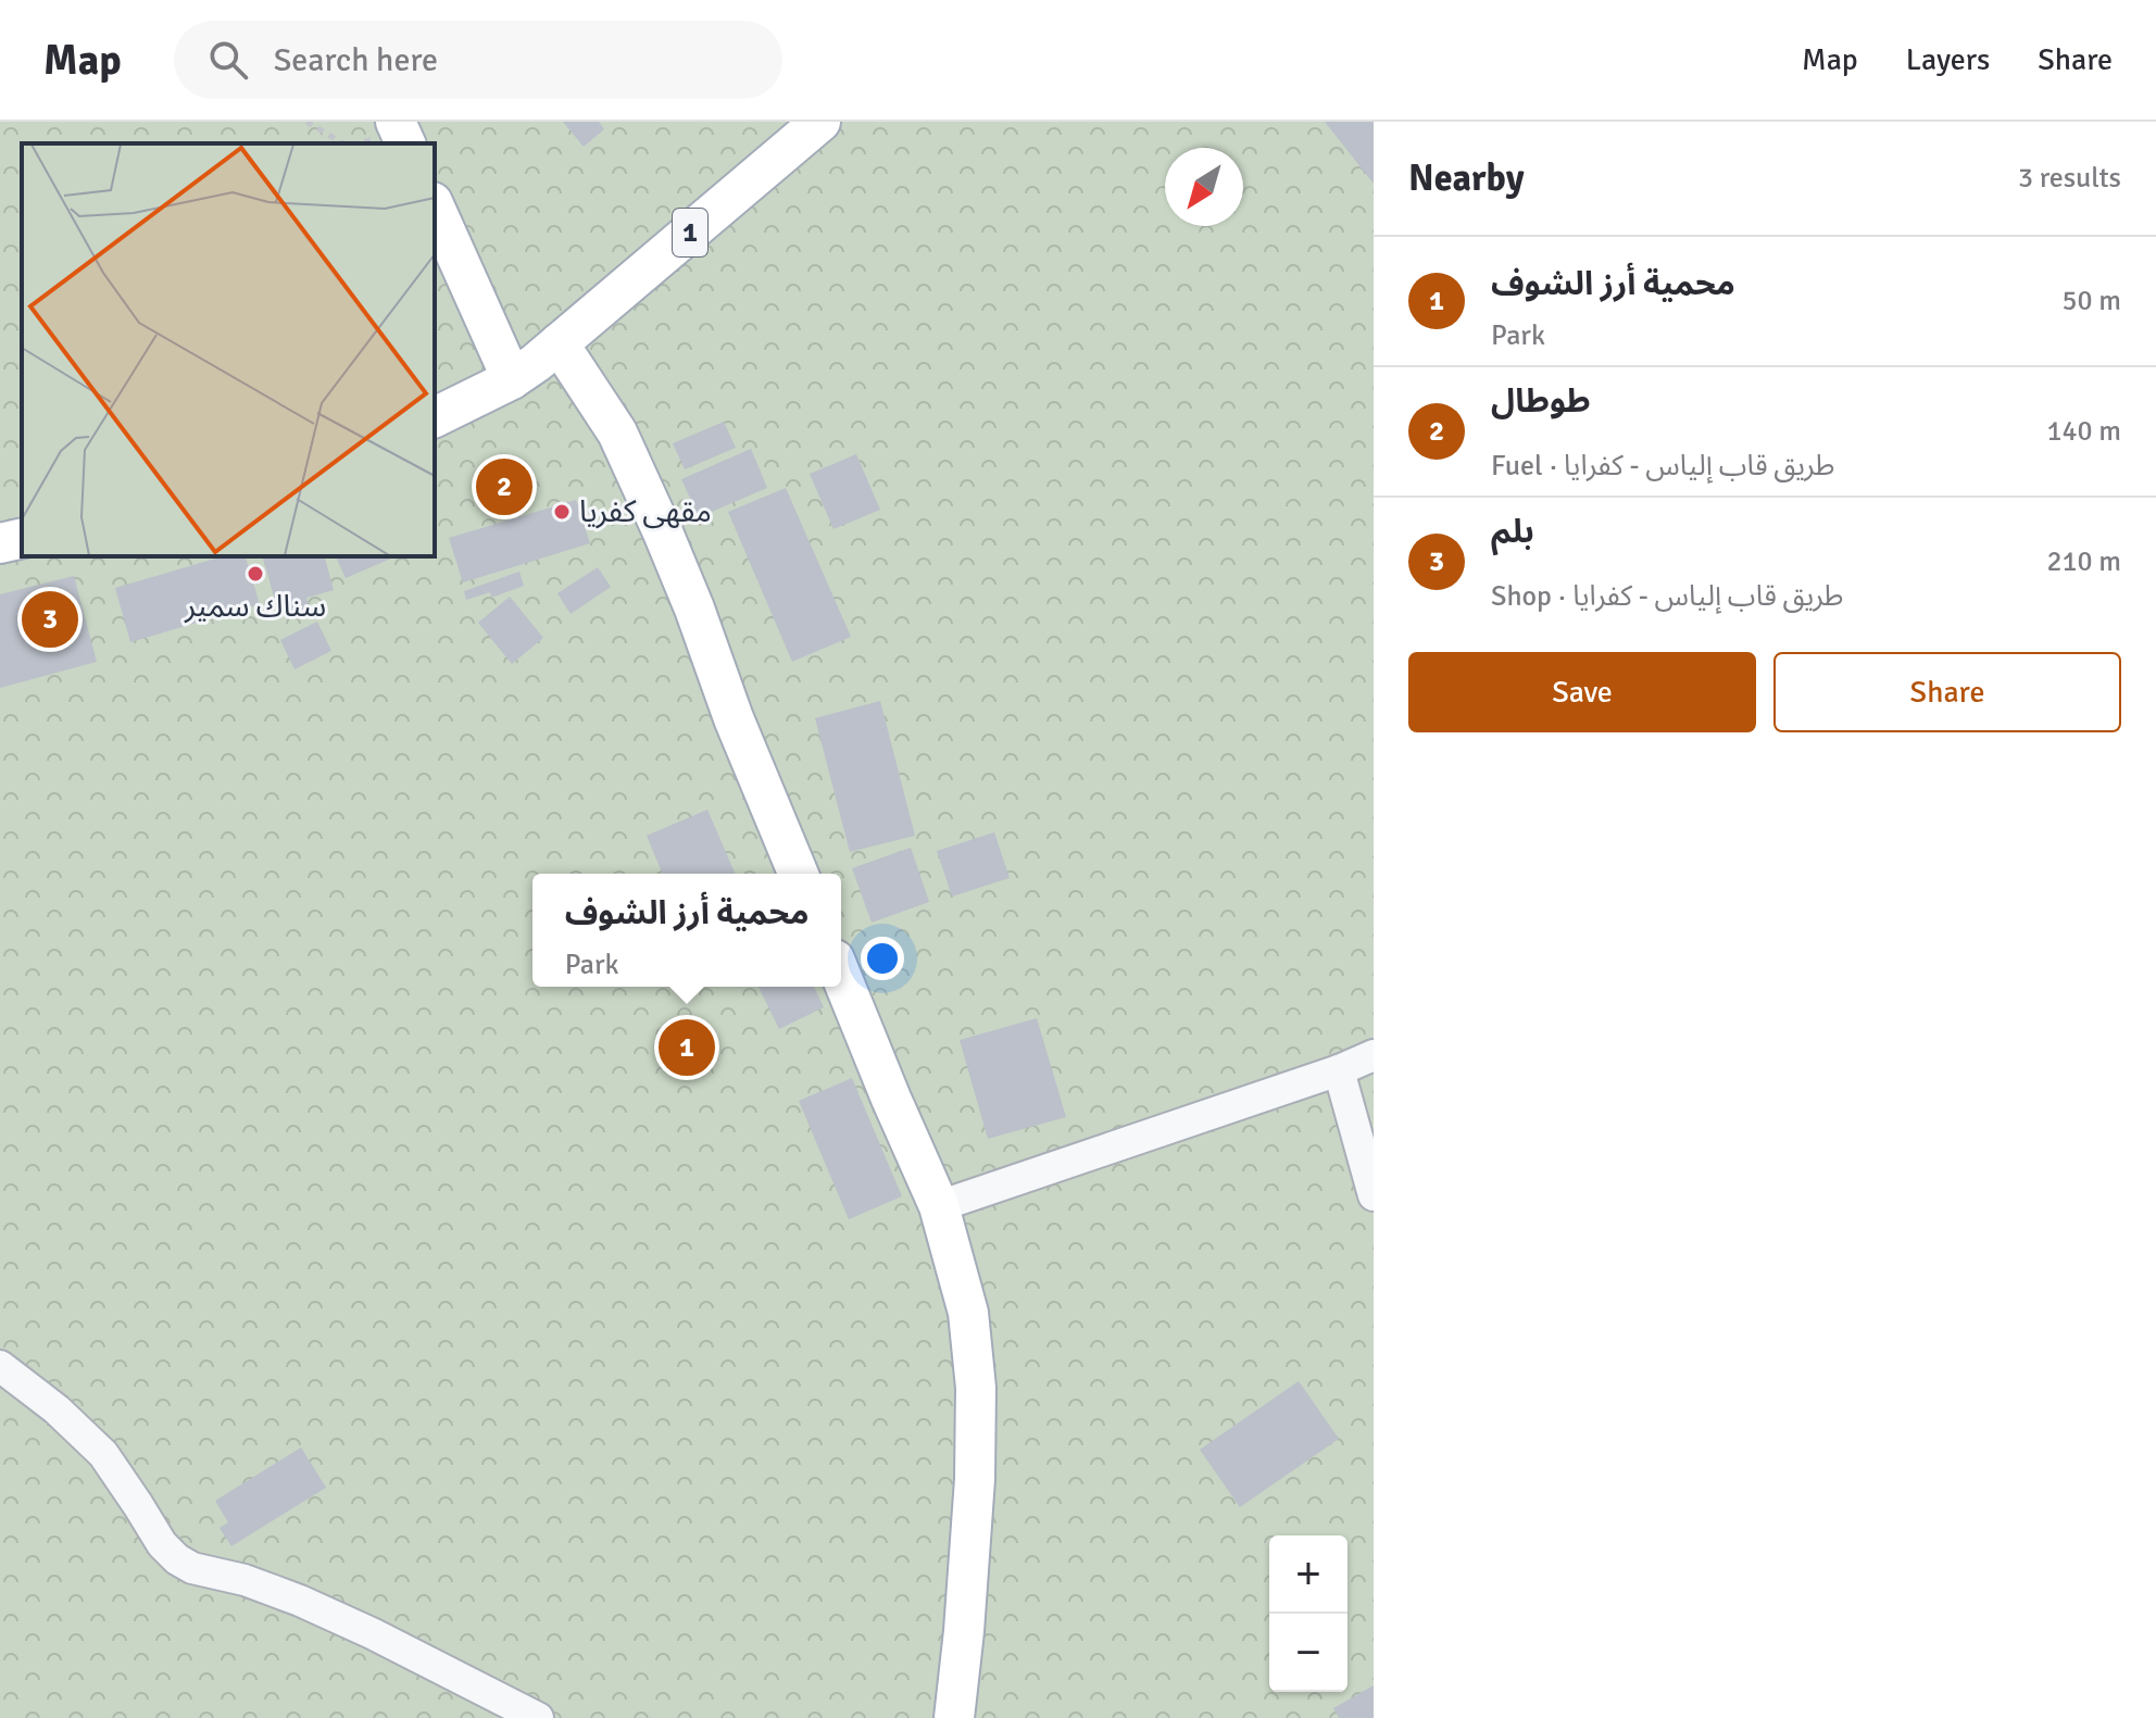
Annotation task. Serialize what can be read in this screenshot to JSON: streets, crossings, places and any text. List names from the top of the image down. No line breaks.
{"streets":{"main road":["1"]},"places":["مقهى كفريا","سناك سمير"],"north":"bottom left","page":{"header":"Map","search":"Search here","nav":["Map","Layers","Share"],"heading":["Nearby","3 results"],"list":[{"mark":"1","name":"محمية أرز الشوف","note":"Park","value":"50 m"},{"mark":"2","name":"طوطال","note":"Fuel · طريق قاب إلياس - كفرايا","value":"140 m"},{"mark":"3","name":"بلم","note":"Shop · طريق قاب إلياس - كفرايا","value":"210 m"}],"pins":["2","3","1"],"buttons":["Save","Share"],"popup":["محمية أرز الشوف","Park"],"map_buttons":["+","−"]}}
